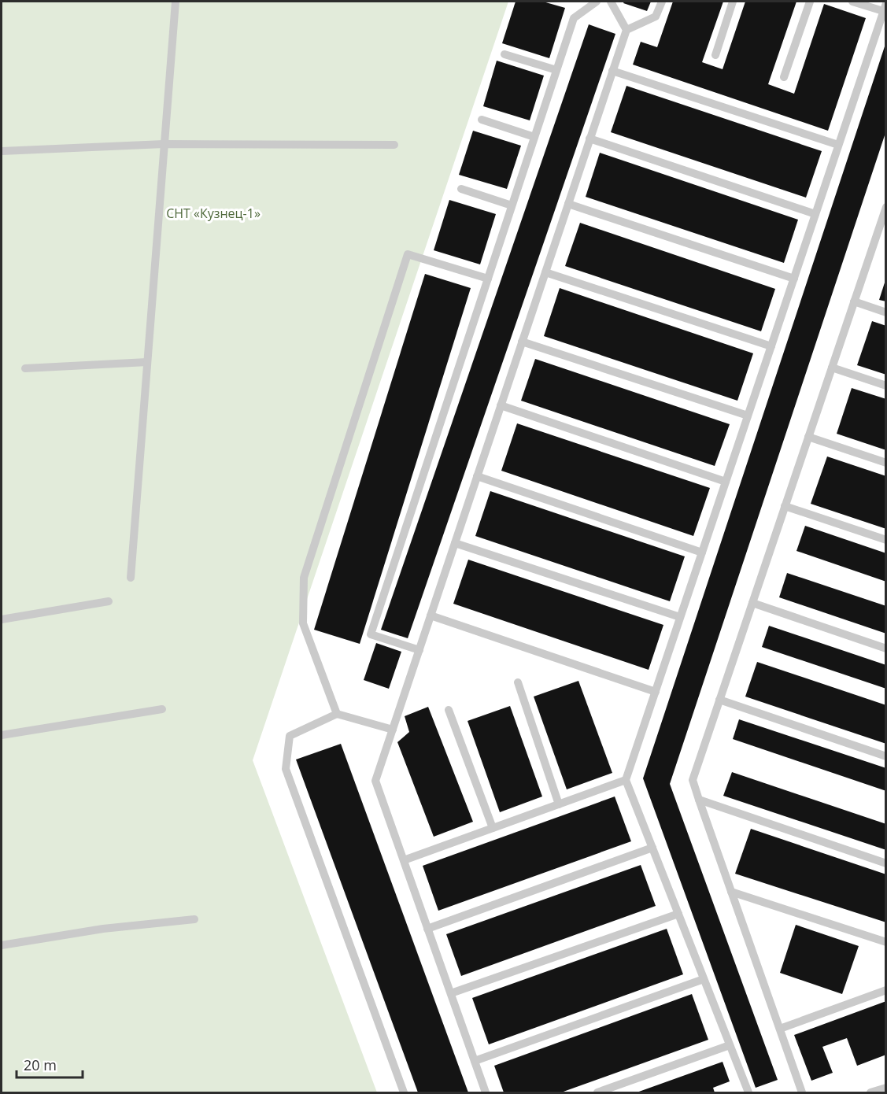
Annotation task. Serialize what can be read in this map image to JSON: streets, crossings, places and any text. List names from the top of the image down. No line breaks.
{"parks":["СНТ «Кузнец-1»"],"scale_bar":"20 m"}
